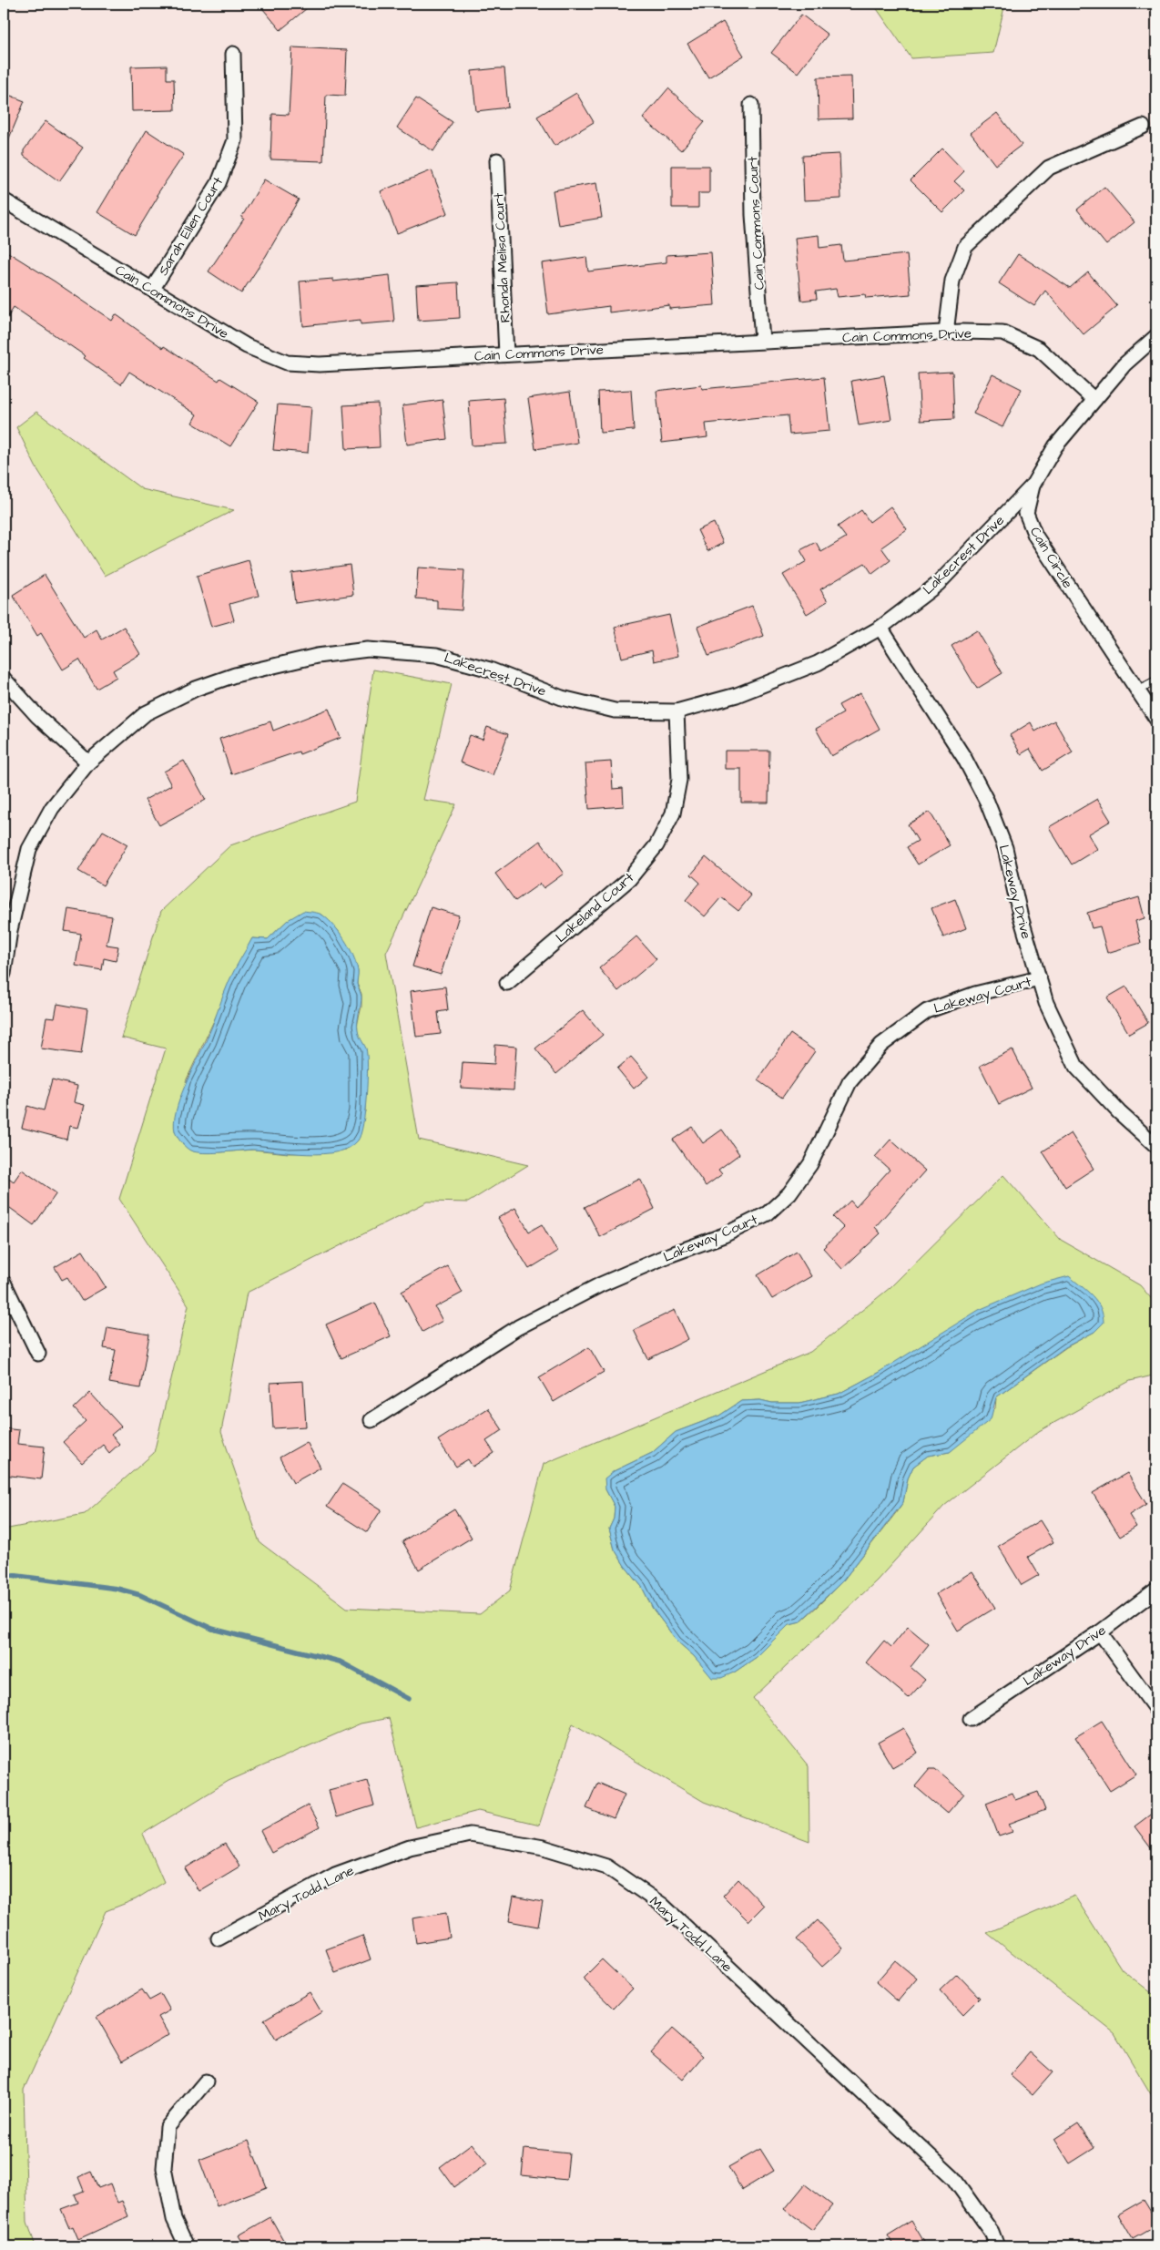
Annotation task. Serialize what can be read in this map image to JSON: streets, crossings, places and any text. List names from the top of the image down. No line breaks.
{"streets":{"street":["Cain Commons Court","Sarah Ellen Court","Rhonda Melisa Court","Cain Commons Drive","Lakecrest Drive","Cain Circle","Lakeway Drive","Lakeland Court","Lakeway Court","Mary Todd Lane"]},"crossings":[["Cain Commons Court","Cain Commons Drive"],["Sarah Ellen Court","Cain Commons Drive"],["Rhonda Melisa Court","Cain Commons Drive"],["Cain Commons Drive","Cain Circle"],["Lakecrest Drive","Cain Circle"],["Lakecrest Drive","Lakeway Drive"],["Lakecrest Drive","Lakeland Court"],["Lakeway Drive","Lakeway Court"]]}
